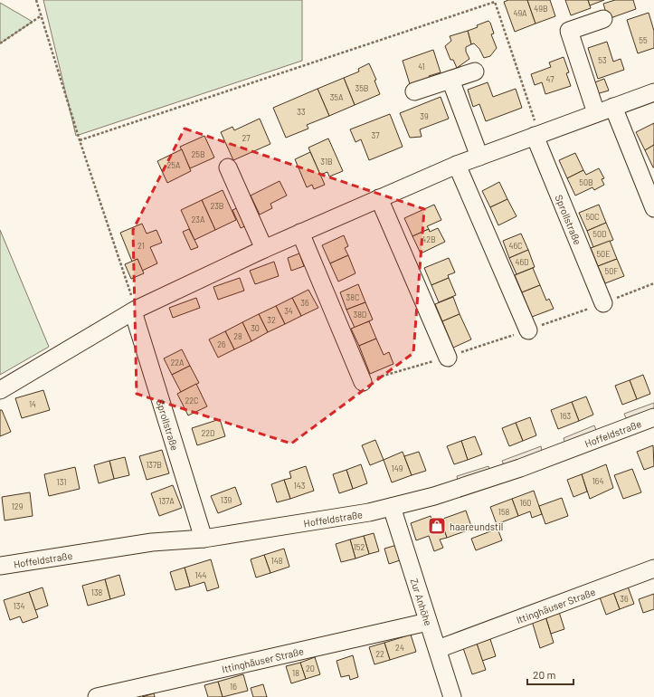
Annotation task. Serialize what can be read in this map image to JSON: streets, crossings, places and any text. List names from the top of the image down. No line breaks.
{"streets":{"street":["Sprollstraße","Hoffeldstraße","Zur Anhöhe","Ittinghäuser Straße"]},"crossings":[["Sprollstraße","Hoffeldstraße"],["Hoffeldstraße","Zur Anhöhe"],["Zur Anhöhe","Ittinghäuser Straße"]],"places":{"shop":["haareundstil"]},"house_numbers":["49B","49A","55","53","41","47","35B","35A","33","39","37","27","25B","31B","25A","50B","23B","50C","23A","50D","42B","21","46C","50E","46D","50F","38C","36","34","38D","32","30","28","26","22A","22C","14","163","22D","137B","149","164","131","143","139","137A","160","129","158","152","148","144","138","36","134","24","22","20","18","16"],"scale_bar":"20 m"}
